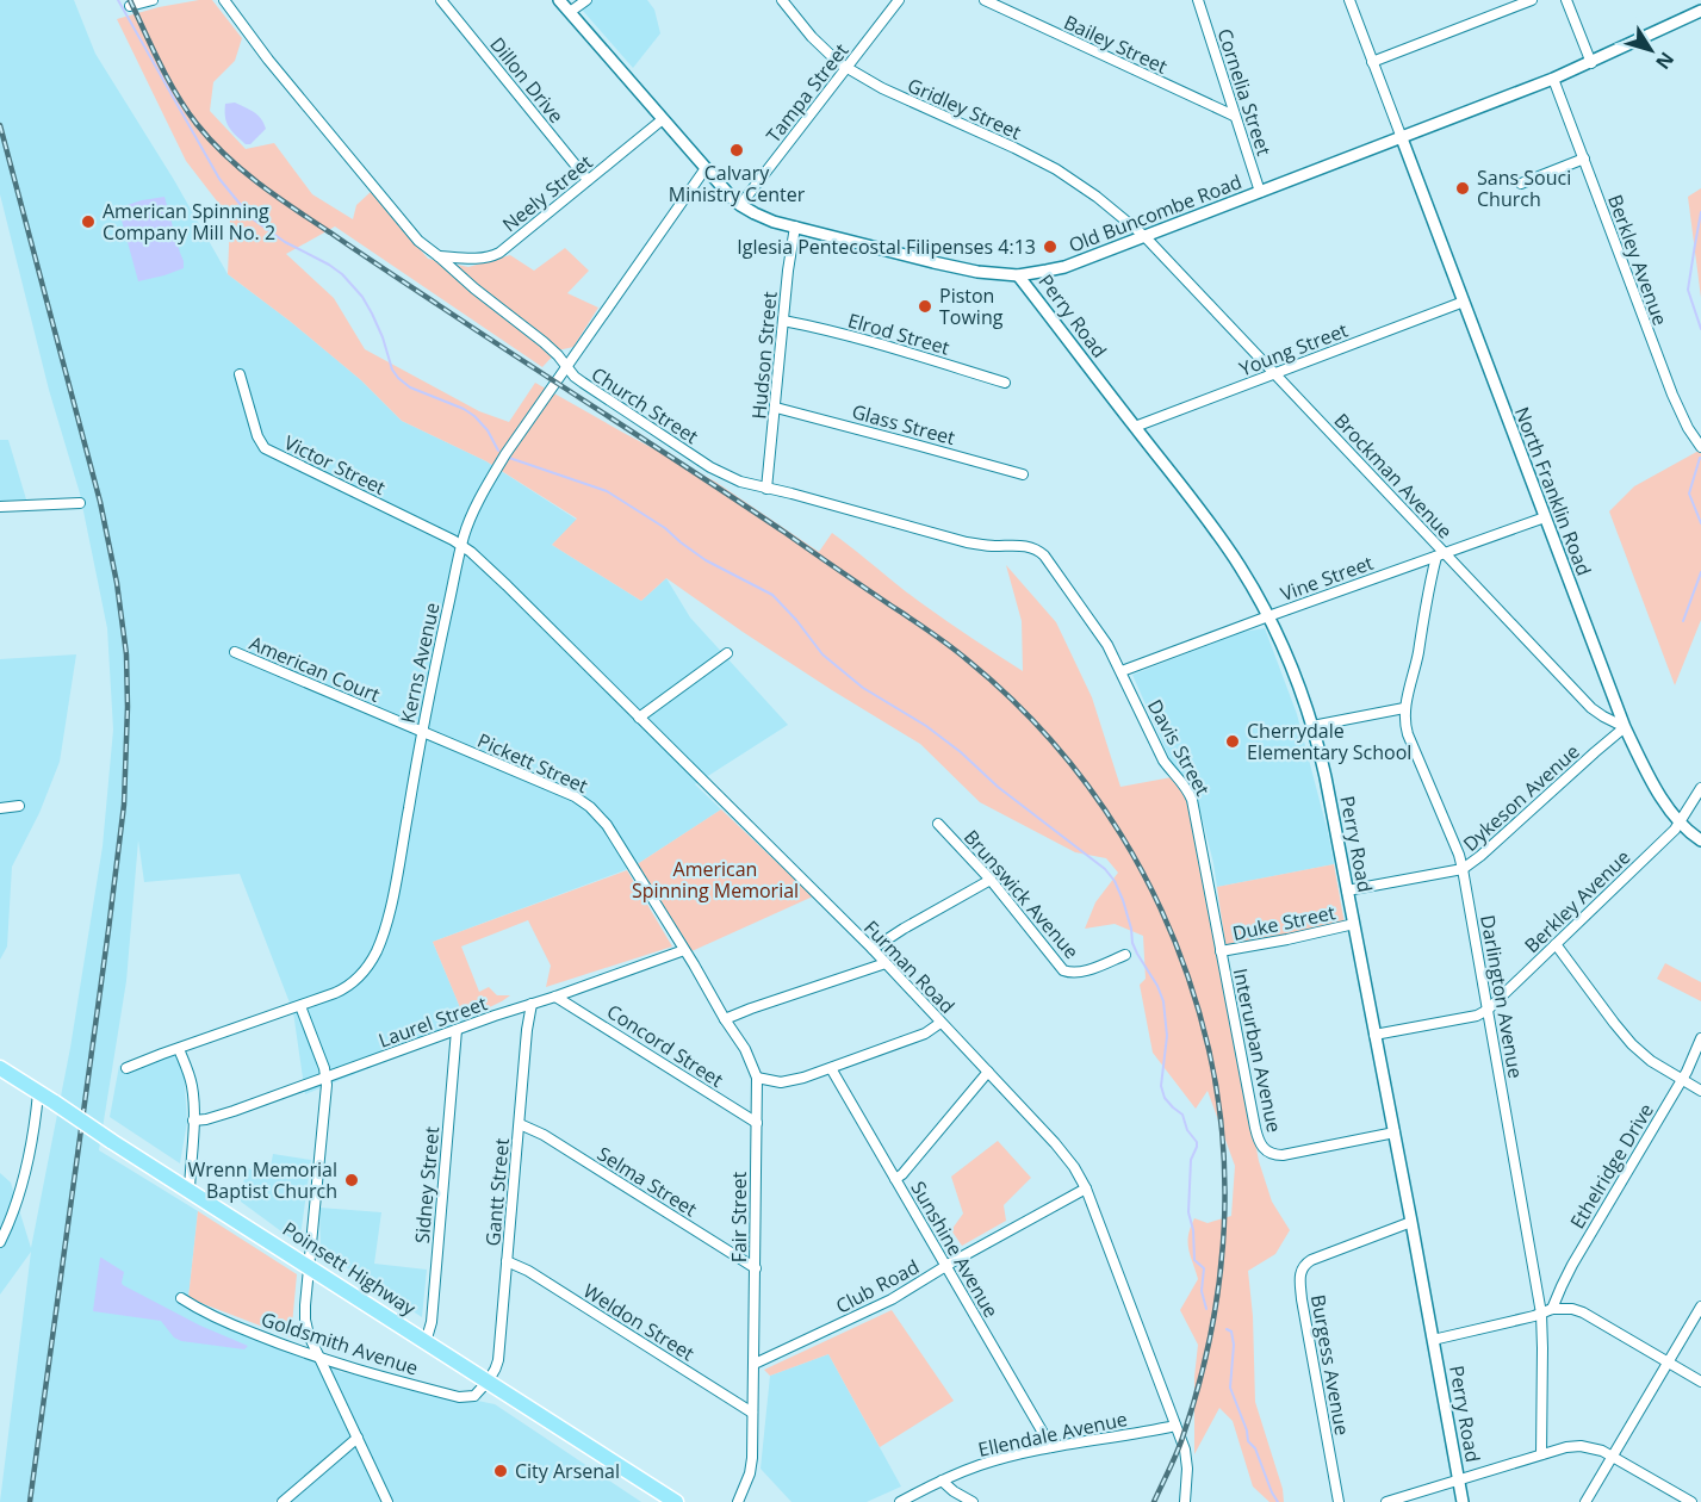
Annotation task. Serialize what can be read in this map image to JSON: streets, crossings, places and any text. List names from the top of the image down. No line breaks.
{"streets":{"highway":["Poinsett Highway"],"street":["Bailey Street","Dillon Drive","Cornelia Street","Tampa Street","Gridley Street","Neely Street","Old Buncombe Road","Berkley Avenue","Perry Road","Elrod Street","Young Street","Hudson Street","Church Street","Glass Street","Victor Street","Brockman Avenue","North Franklin Road","Vine Street","Kerns Avenue","American Court","Davis Street","Pickett Street","Dykeson Avenue","Brunswick Avenue","Duke Street","Furman Road","Darlington Avenue","Laurel Street","Concord Street","Interurban Avenue","Ethelridge Drive","Selma Street","Sidney Street","Gantt Street","Fair Street","Sunshine Avenue","Club Road","Weldon Street","Goldsmith Avenue","Burgess Avenue","Ellendale Avenue"]},"crossings":[["Bailey Street","Cornelia Street"],["Dillon Drive","Neely Street"],["Cornelia Street","Old Buncombe Road"],["Tampa Street","Gridley Street"],["Tampa Street","Old Buncombe Road"],["Gridley Street","Old Buncombe Road"],["Gridley Street","Brockman Avenue"],["Neely Street","Old Buncombe Road"],["Neely Street","Church Street"],["Old Buncombe Road","Berkley Avenue"],["Old Buncombe Road","Perry Road"],["Old Buncombe Road","Hudson Street"],["Old Buncombe Road","Brockman Avenue"],["Old Buncombe Road","North Franklin Road"],["Old Buncombe Road","Kerns Avenue"],["Berkley Avenue","Perry Road"],["Berkley Avenue","North Franklin Road"],["Berkley Avenue","Darlington Avenue"],["Perry Road","Young Street"],["Perry Road","Vine Street"],["Perry Road","Dykeson Avenue"],["Perry Road","Duke Street"],["Perry Road","Interurban Avenue"],["Perry Road","Burgess Avenue"],["Elrod Street","Hudson Street"],["Young Street","Brockman Avenue"],["Young Street","North Franklin Road"],["Hudson Street","Church Street"],["Hudson Street","Glass Street"],["Church Street","Kerns Avenue"],["Church Street","Davis Street"],["Victor Street","Kerns Avenue"],["Victor Street","Furman Road"],["Brockman Avenue","North Franklin Road"],["Brockman Avenue","Vine Street"],["Brockman Avenue","Dykeson Avenue"],["Brockman Avenue","Darlington Avenue"],["North Franklin Road","Vine Street"],["North Franklin Road","Dykeson Avenue"],["Vine Street","Davis Street"],["Vine Street","Darlington Avenue"],["Kerns Avenue","American Court"],["Kerns Avenue","Pickett Street"],["Kerns Avenue","Furman Road"],["American Court","Pickett Street"],["Davis Street","Duke Street"],["Davis Street","Interurban Avenue"],["Pickett Street","Laurel Street"],["Pickett Street","Fair Street"],["Dykeson Avenue","Darlington Avenue"],["Duke Street","Interurban Avenue"],["Furman Road","Club Road"],["Furman Road","Ellendale Avenue"],["Laurel Street","Concord Street"],["Laurel Street","Sidney Street"],["Laurel Street","Gantt Street"],["Laurel Street","Fair Street"],["Concord Street","Fair Street"],["Selma Street","Gantt Street"],["Selma Street","Fair Street"],["Sidney Street","Poinsett Highway"],["Gantt Street","Poinsett Highway"],["Gantt Street","Weldon Street"],["Gantt Street","Goldsmith Avenue"],["Fair Street","Club Road"],["Fair Street","Weldon Street"],["Sunshine Avenue","Club Road"],["Sunshine Avenue","Ellendale Avenue"],["Poinsett Highway","Goldsmith Avenue"]],"parks":["American Spinning Memorial"],"places":["Calvary Ministry Center","Sans Souci Church","American Spinning Company Mill No. 2","Iglesia Pentecostal Filipenses 4:13","Piston Towing","Cherrydale Elementary School","Wrenn Memorial Baptist Church","City Arsenal"],"north":"bottom right"}
